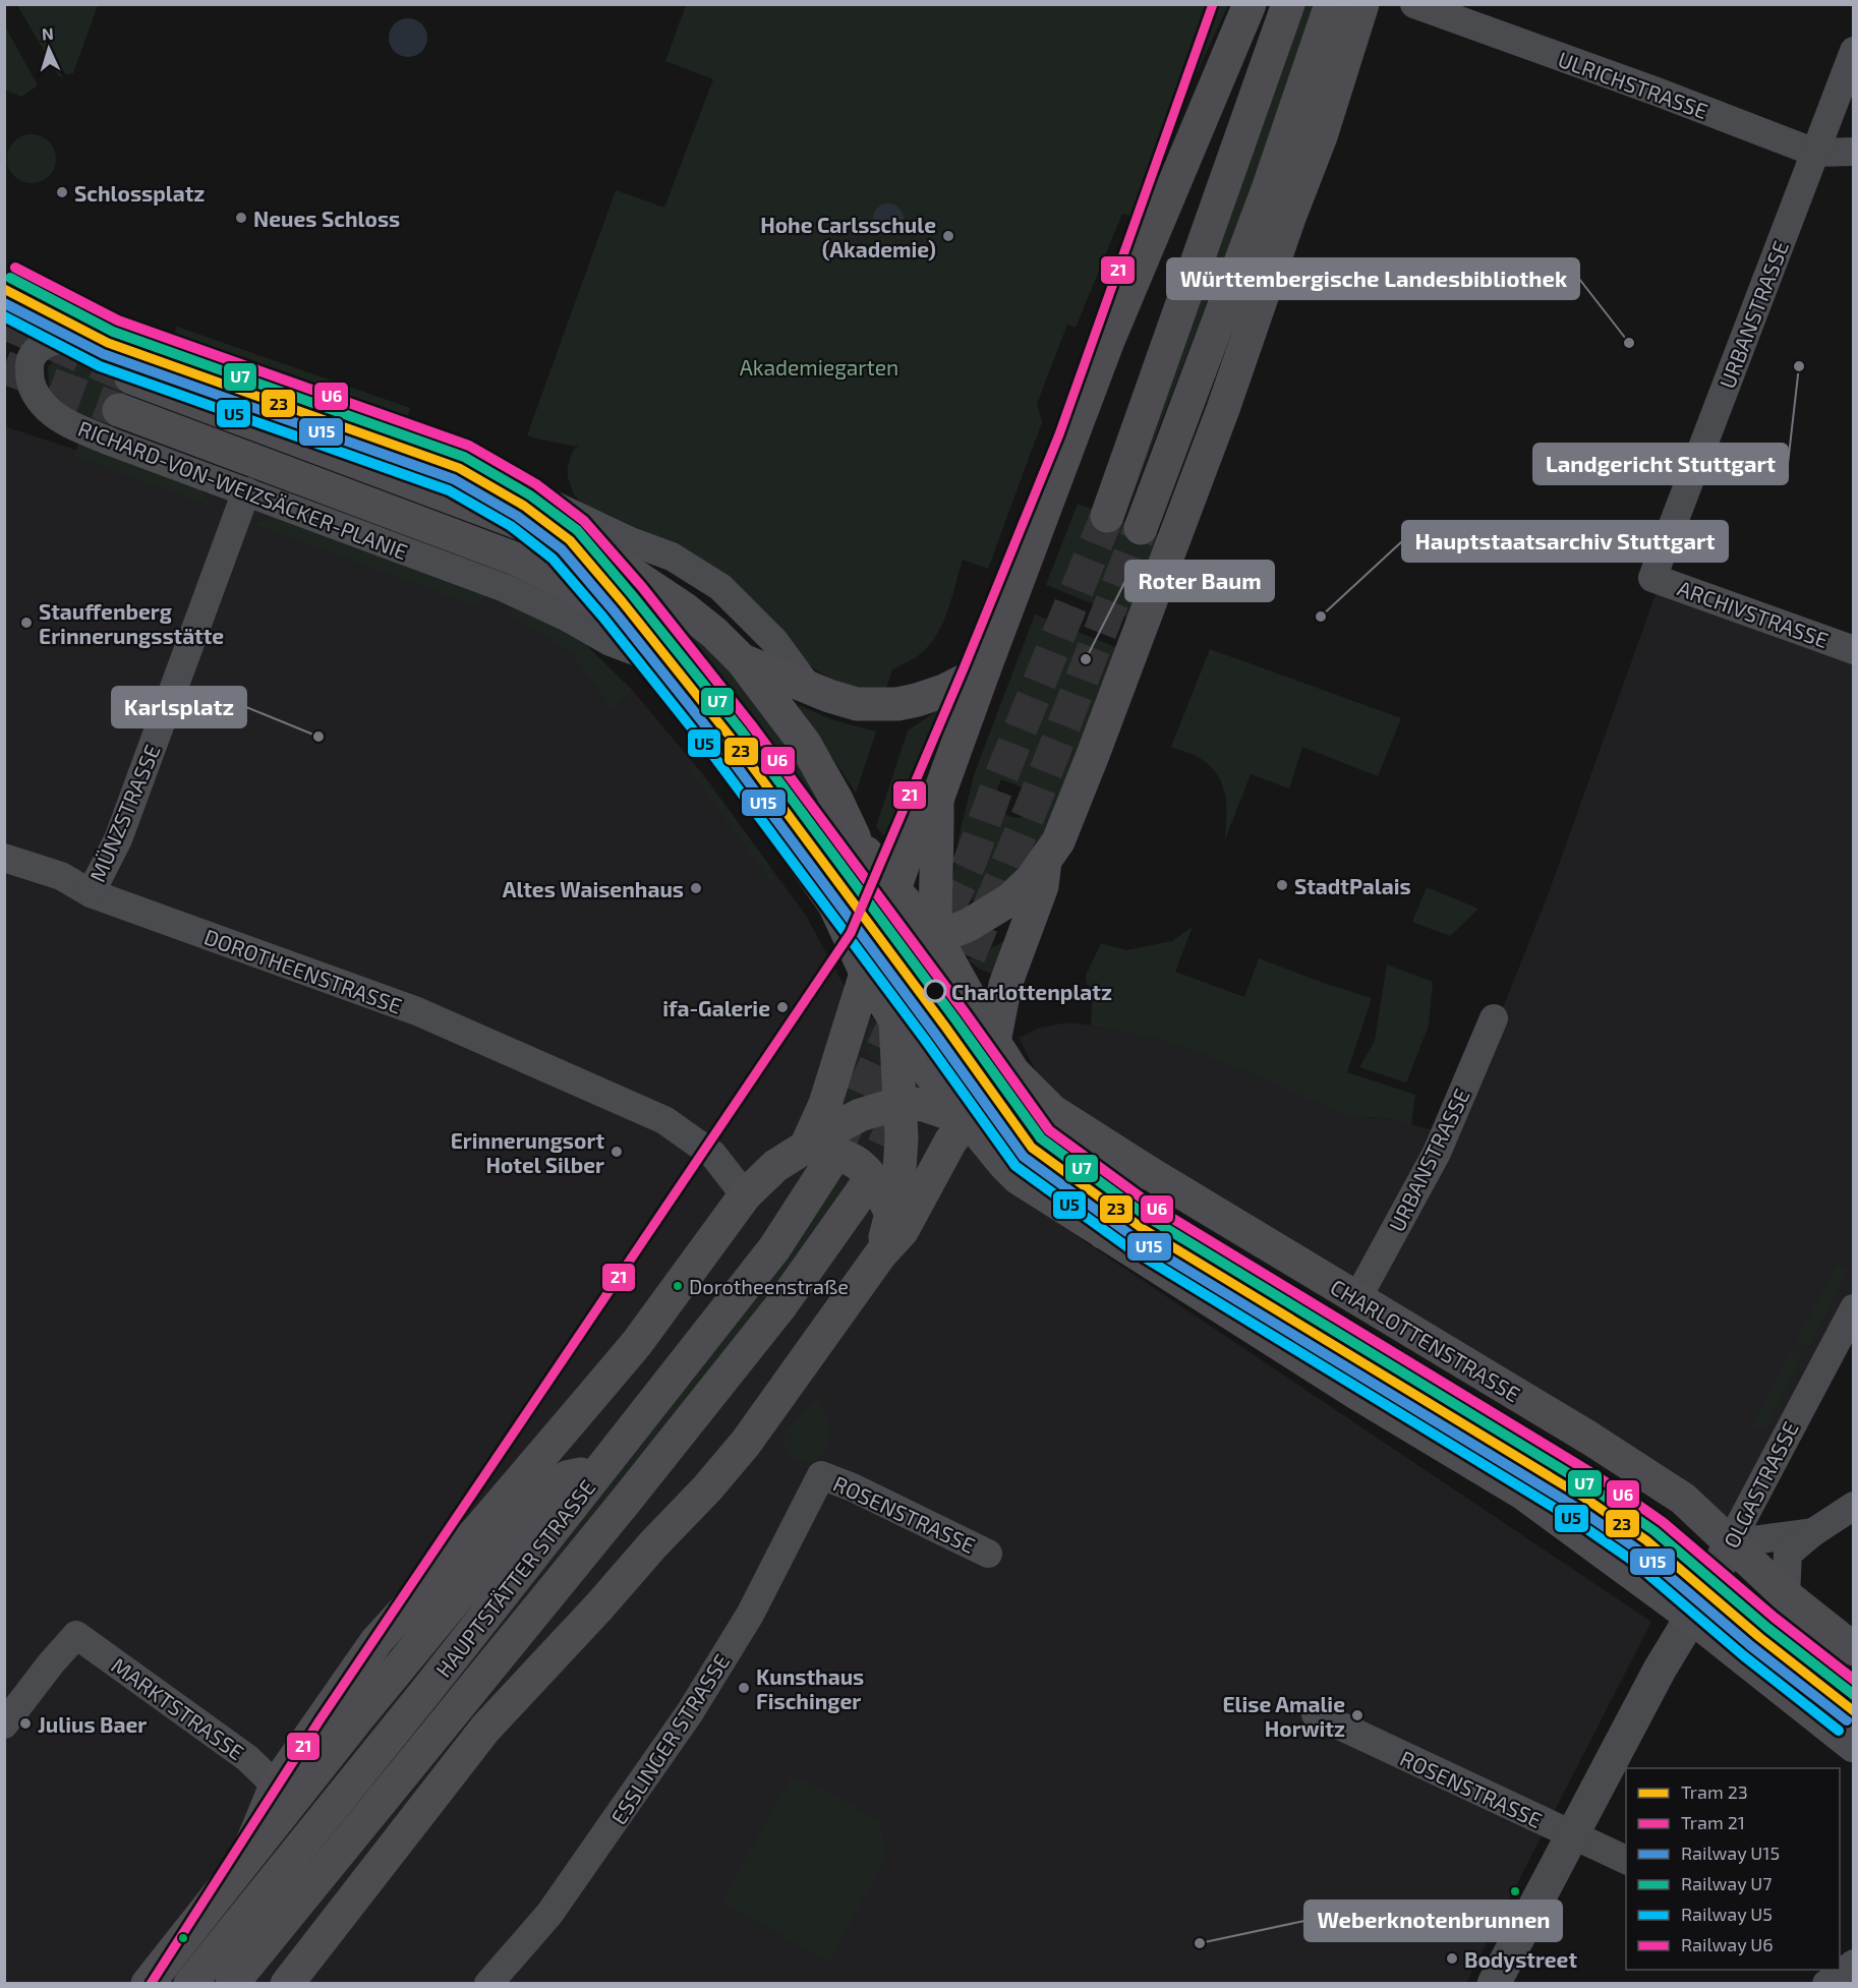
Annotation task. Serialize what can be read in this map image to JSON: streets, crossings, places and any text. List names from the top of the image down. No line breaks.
{"streets":{"main road":["RICHARD-VON-WEIZSÄCKER-PLANIE","CHARLOTTENSTRASSE","HAUPTSTÄTTER STRASSE"],"street":["ULRICHSTRASSE","URBANSTRASSE","ARCHIVSTRASSE","MÜNZSTRASSE","DOROTHEENSTRASSE","OLGASTRASSE","ROSENSTRASSE","MARKTSTRASSE","ESSLINGER STRASSE"]},"crossings":[["ULRICHSTRASSE","URBANSTRASSE"],["URBANSTRASSE","ARCHIVSTRASSE"],["URBANSTRASSE","CHARLOTTENSTRASSE"],["RICHARD-VON-WEIZSÄCKER-PLANIE","MÜNZSTRASSE"],["RICHARD-VON-WEIZSÄCKER-PLANIE","HAUPTSTÄTTER STRASSE"],["MÜNZSTRASSE","DOROTHEENSTRASSE"],["CHARLOTTENSTRASSE","OLGASTRASSE"],["OLGASTRASSE","ROSENSTRASSE"],["ROSENSTRASSE","ESSLINGER STRASSE"]],"parks":["Akademiegarten"],"places":["Schlossplatz","Neues Schloss","Hohe Carlsschule (Akademie)","Württembergische Landesbibliothek","Landgericht Stuttgart","Hauptstaatsarchiv Stuttgart","Stauffenberg Erinnerungsstätte","Roter Baum","Karlsplatz","StadtPalais","Altes Waisenhaus","Charlottenplatz","ifa-Galerie","Erinnerungsort Hotel Silber","Dorotheenstraße","Kunsthaus Fischinger","Elise Amalie Horwitz","Julius Baer","Weberknotenbrunnen","Bodystreet"],"lines":["tram line 21","rail line U6","rail line U7","tram line 23","rail line U15","rail line U5"],"legend":["Tram 23","Tram 21","Railway U15","Railway U7","Railway U5","Railway U6"],"north":"top"}
